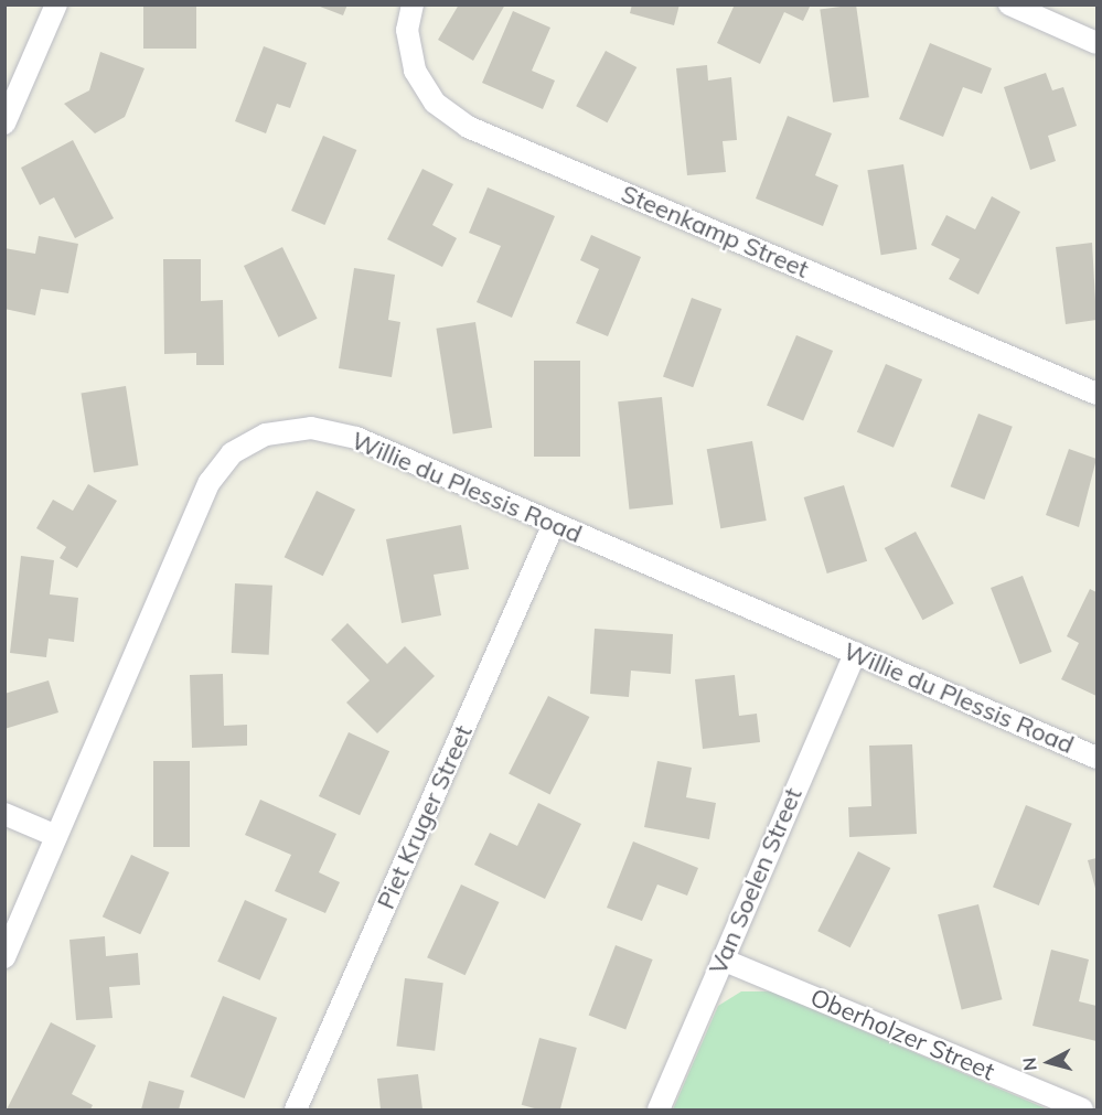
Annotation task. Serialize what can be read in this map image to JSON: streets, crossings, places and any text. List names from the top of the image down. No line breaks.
{"streets":{"street":["Steenkamp Street","Willie du Plessis Road","Piet Kruger Street","Van Soelen Street","Oberholzer Street"]},"crossings":[["Willie du Plessis Road","Piet Kruger Street"],["Willie du Plessis Road","Van Soelen Street"],["Van Soelen Street","Oberholzer Street"]],"north":"left"}
